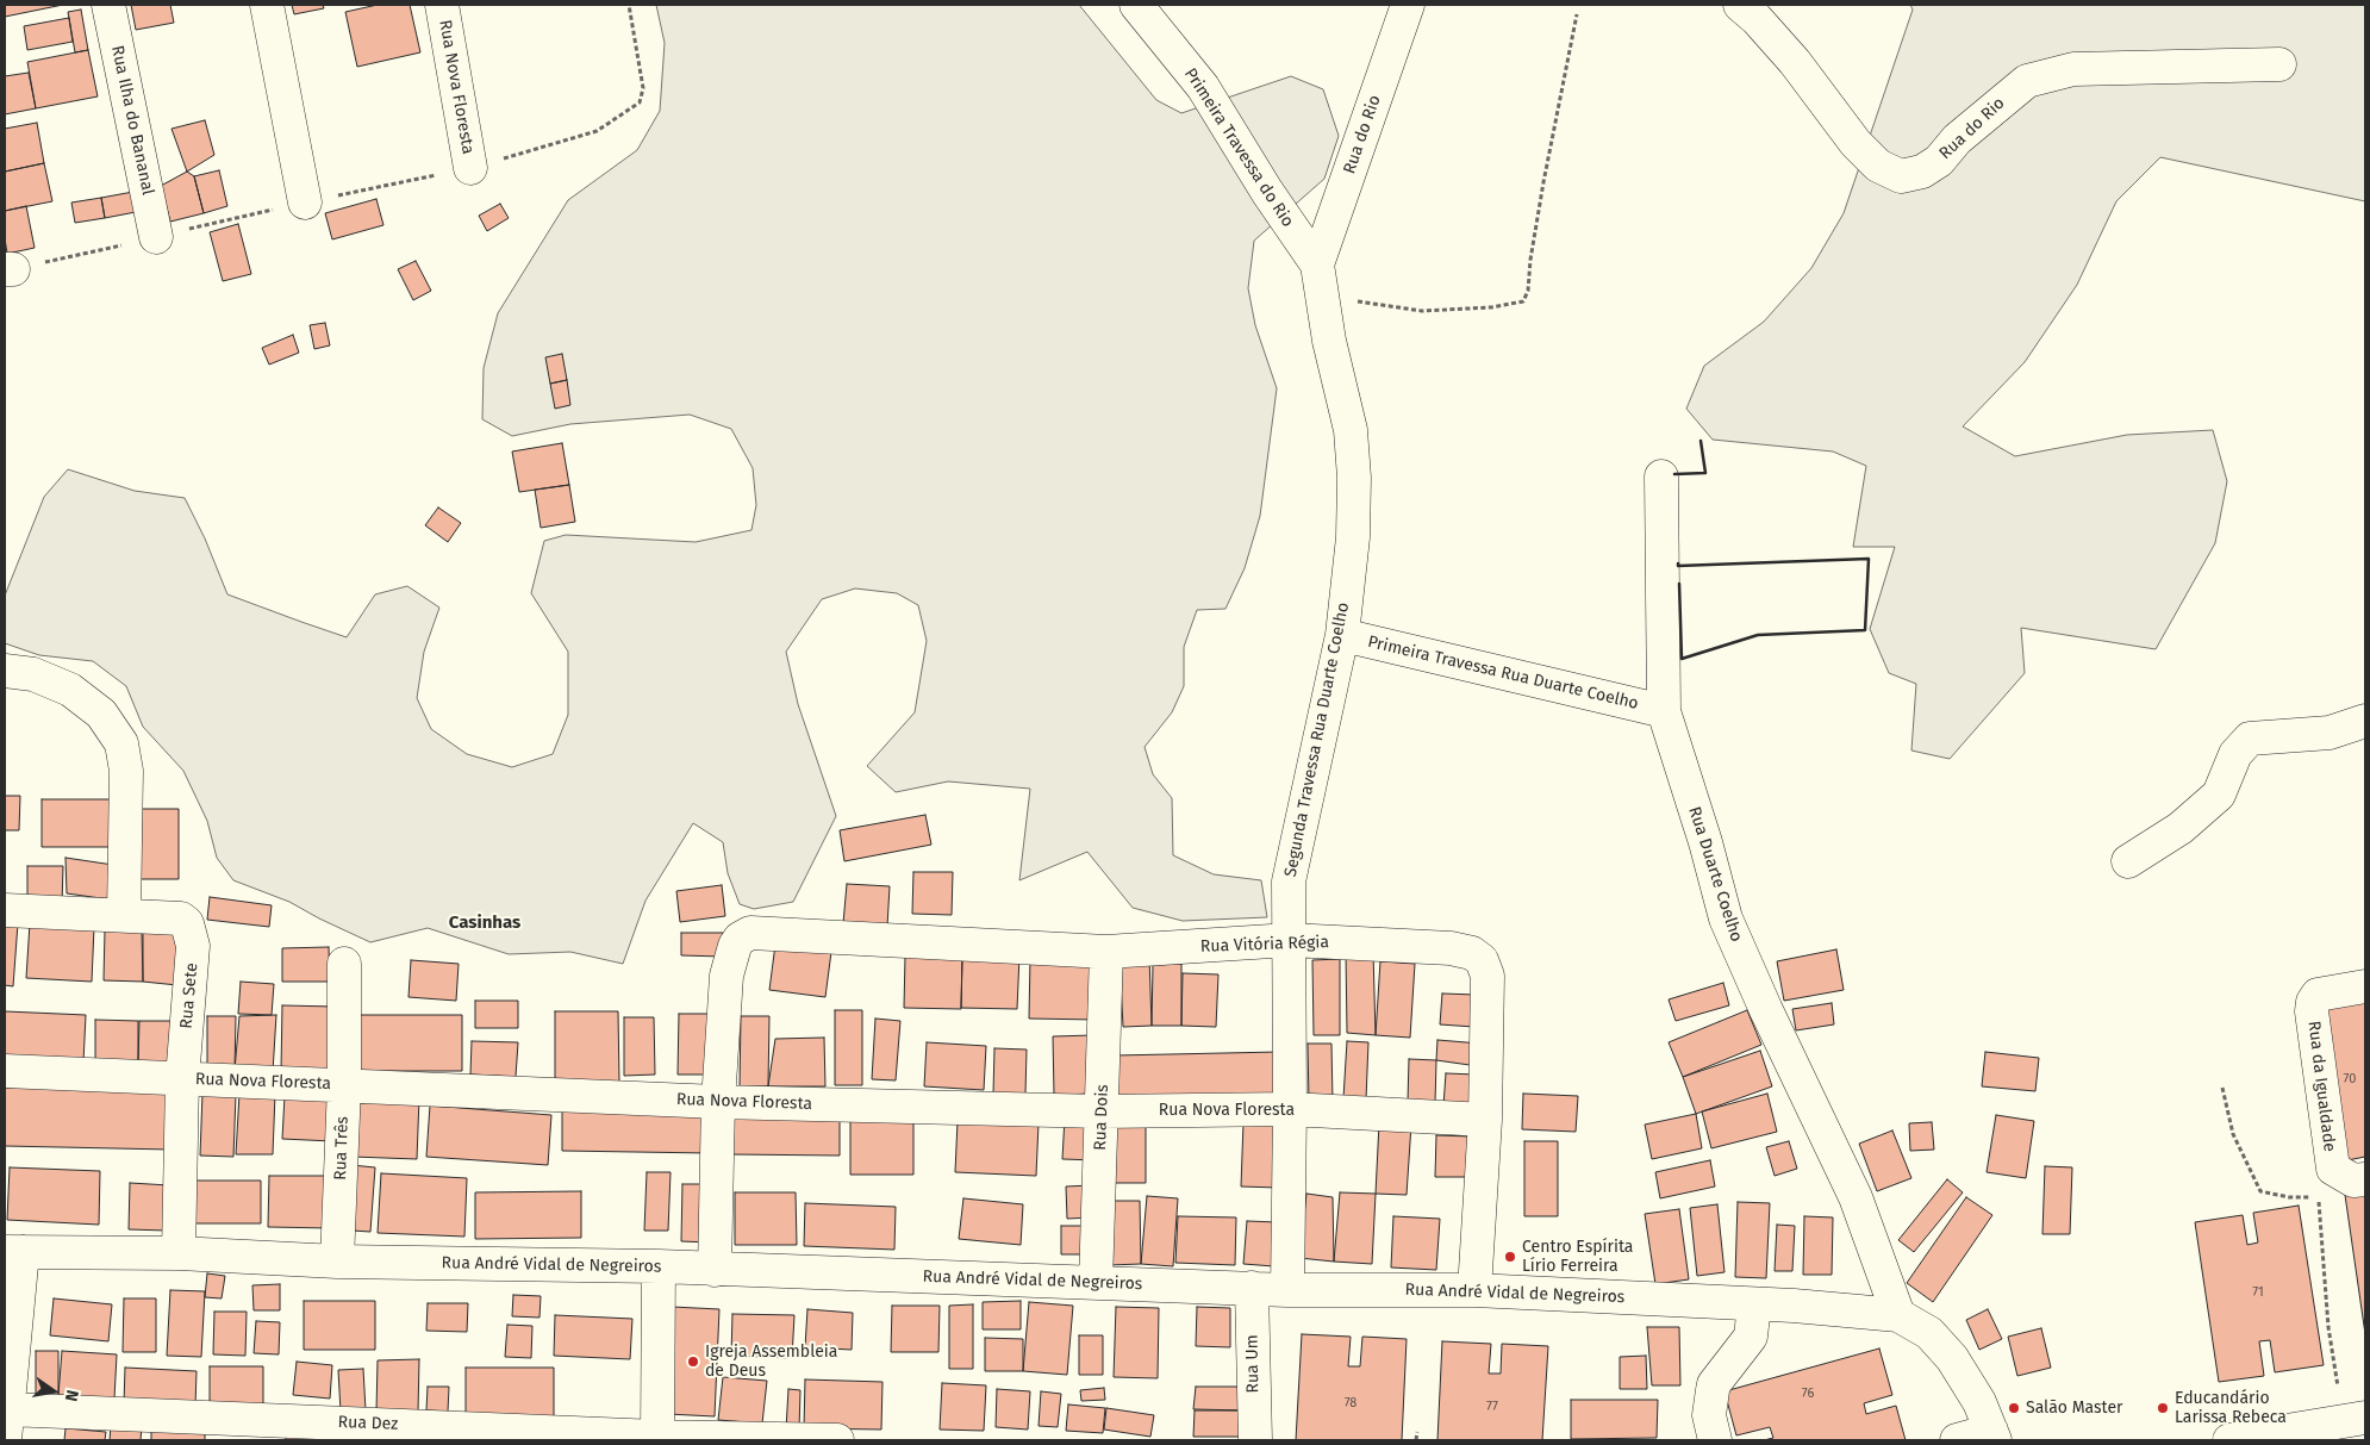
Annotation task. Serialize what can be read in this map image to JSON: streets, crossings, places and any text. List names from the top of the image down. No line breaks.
{"streets":{"street":["Rua Nova Floresta","Rua Ilha do Bananal","Rua do Rio","Primeira Travessa do Rio","Primeira Travessa Rua Duarte Coelho","Segunda Travessa Rua Duarte Coelho","Rua Duarte Coelho","Rua Vitória Régia","Rua Sete","Rua da Igualdade","Rua Dois","Rua Três","Rua André Vidal de Negreiros","Rua Um","Rua Dez"]},"crossings":[["Rua Nova Floresta","Segunda Travessa Rua Duarte Coelho"],["Rua Nova Floresta","Rua Vitória Régia"],["Rua Nova Floresta","Rua Sete"],["Rua Nova Floresta","Rua Dois"],["Rua Nova Floresta","Rua Três"],["Rua do Rio","Primeira Travessa do Rio"],["Rua do Rio","Segunda Travessa Rua Duarte Coelho"],["Primeira Travessa do Rio","Segunda Travessa Rua Duarte Coelho"],["Primeira Travessa Rua Duarte Coelho","Segunda Travessa Rua Duarte Coelho"],["Primeira Travessa Rua Duarte Coelho","Rua Duarte Coelho"],["Segunda Travessa Rua Duarte Coelho","Rua Vitória Régia"],["Segunda Travessa Rua Duarte Coelho","Rua André Vidal de Negreiros"],["Rua Duarte Coelho","Rua André Vidal de Negreiros"],["Rua Vitória Régia","Rua Dois"],["Rua Vitória Régia","Rua André Vidal de Negreiros"],["Rua Sete","Rua André Vidal de Negreiros"],["Rua Dois","Rua André Vidal de Negreiros"],["Rua Três","Rua André Vidal de Negreiros"],["Rua André Vidal de Negreiros","Rua Um"]],"districts":["Casinhas"],"places":["Centro Espírita Lírio Ferreira","Igreja Assembleia de Deus","Salão Master","Educandário Larissa Rebeca"],"house_numbers":["70","71","76","78","77"],"north":"right"}
